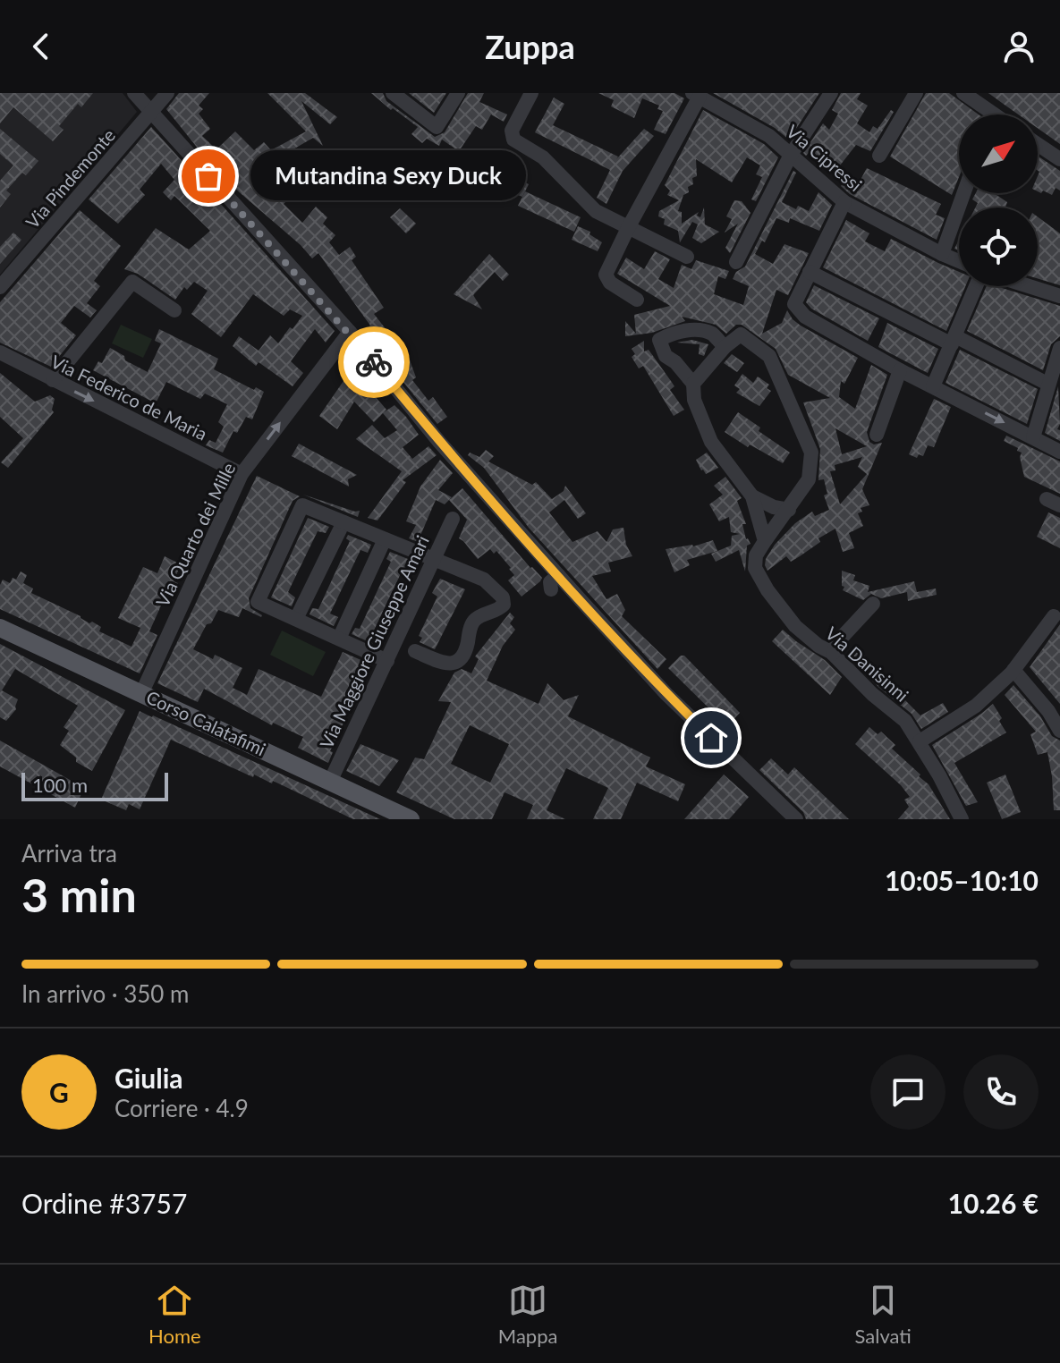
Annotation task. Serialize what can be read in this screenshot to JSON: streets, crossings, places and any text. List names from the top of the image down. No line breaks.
{"streets":{"main road":["Corso Calatafimi"],"street":["Via Cipressi","Via Pindemonte","Via Federico de Maria","Via Quarto dei Mille","Via Maggiore Giuseppe Amari","Via Danisinni"]},"crossings":[["Via Federico de Maria","Via Quarto dei Mille"],["Via Quarto dei Mille","Corso Calatafimi"],["Via Maggiore Giuseppe Amari","Corso Calatafimi"]],"one_way":["Via Federico de Maria","Via Quarto dei Mille"],"places":["Mutandina Sexy Duck"],"scale_bar":"100 m","north":"top right","page":{"header":"Zuppa","bubble":"Mutandina Sexy Duck","scale":"100 m","heading":["3 min","Arriva tra","10:05–10:10"],"panel":["Giulia","Corriere · 4.9","Ordine #3757","10.26 €"],"bar":"In arrivo · 350 m","round":"G","tabs":["Home","Mappa","Salvati"]}}
